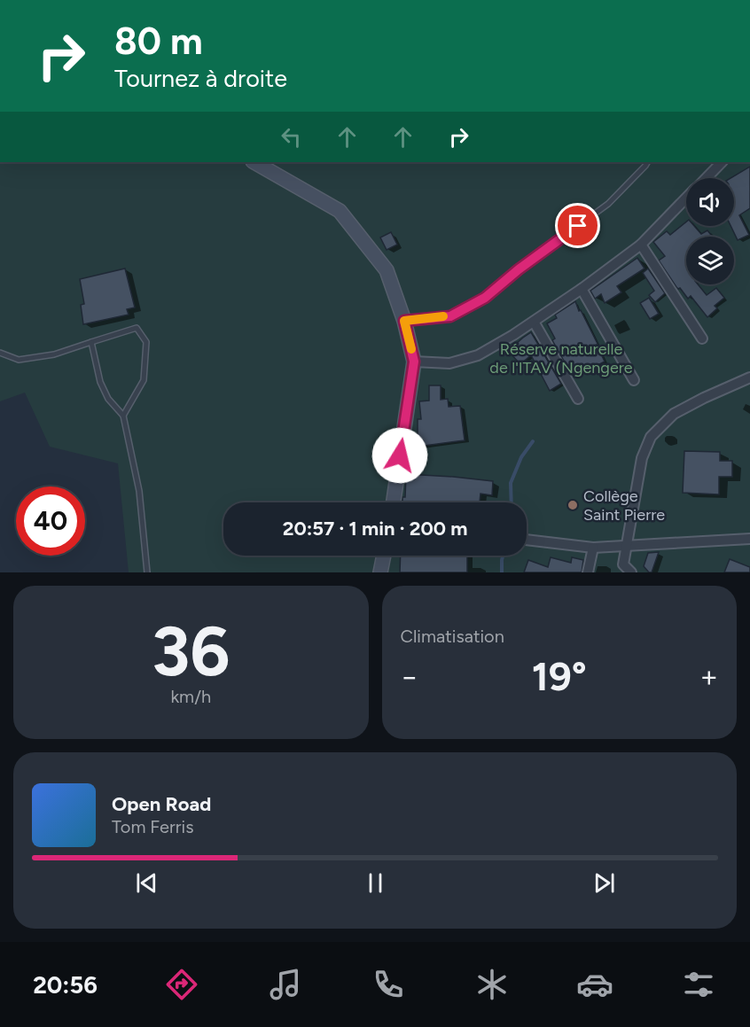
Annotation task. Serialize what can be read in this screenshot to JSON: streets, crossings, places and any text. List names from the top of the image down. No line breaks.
{"parks":["Réserve naturelle de l'ITAV (Ngengere"],"places":["Collège Saint Pierre"],"page":{"turn":["80 m","Tournez à droite"],"limit":"40","trip":"20:57 · 1 min · 200 m","tile":[["36","km/h"],"Climatisation"],"heat":["−","19°","+"],"song":["Open Road","Tom Ferris"],"tabs":"20:56"}}
